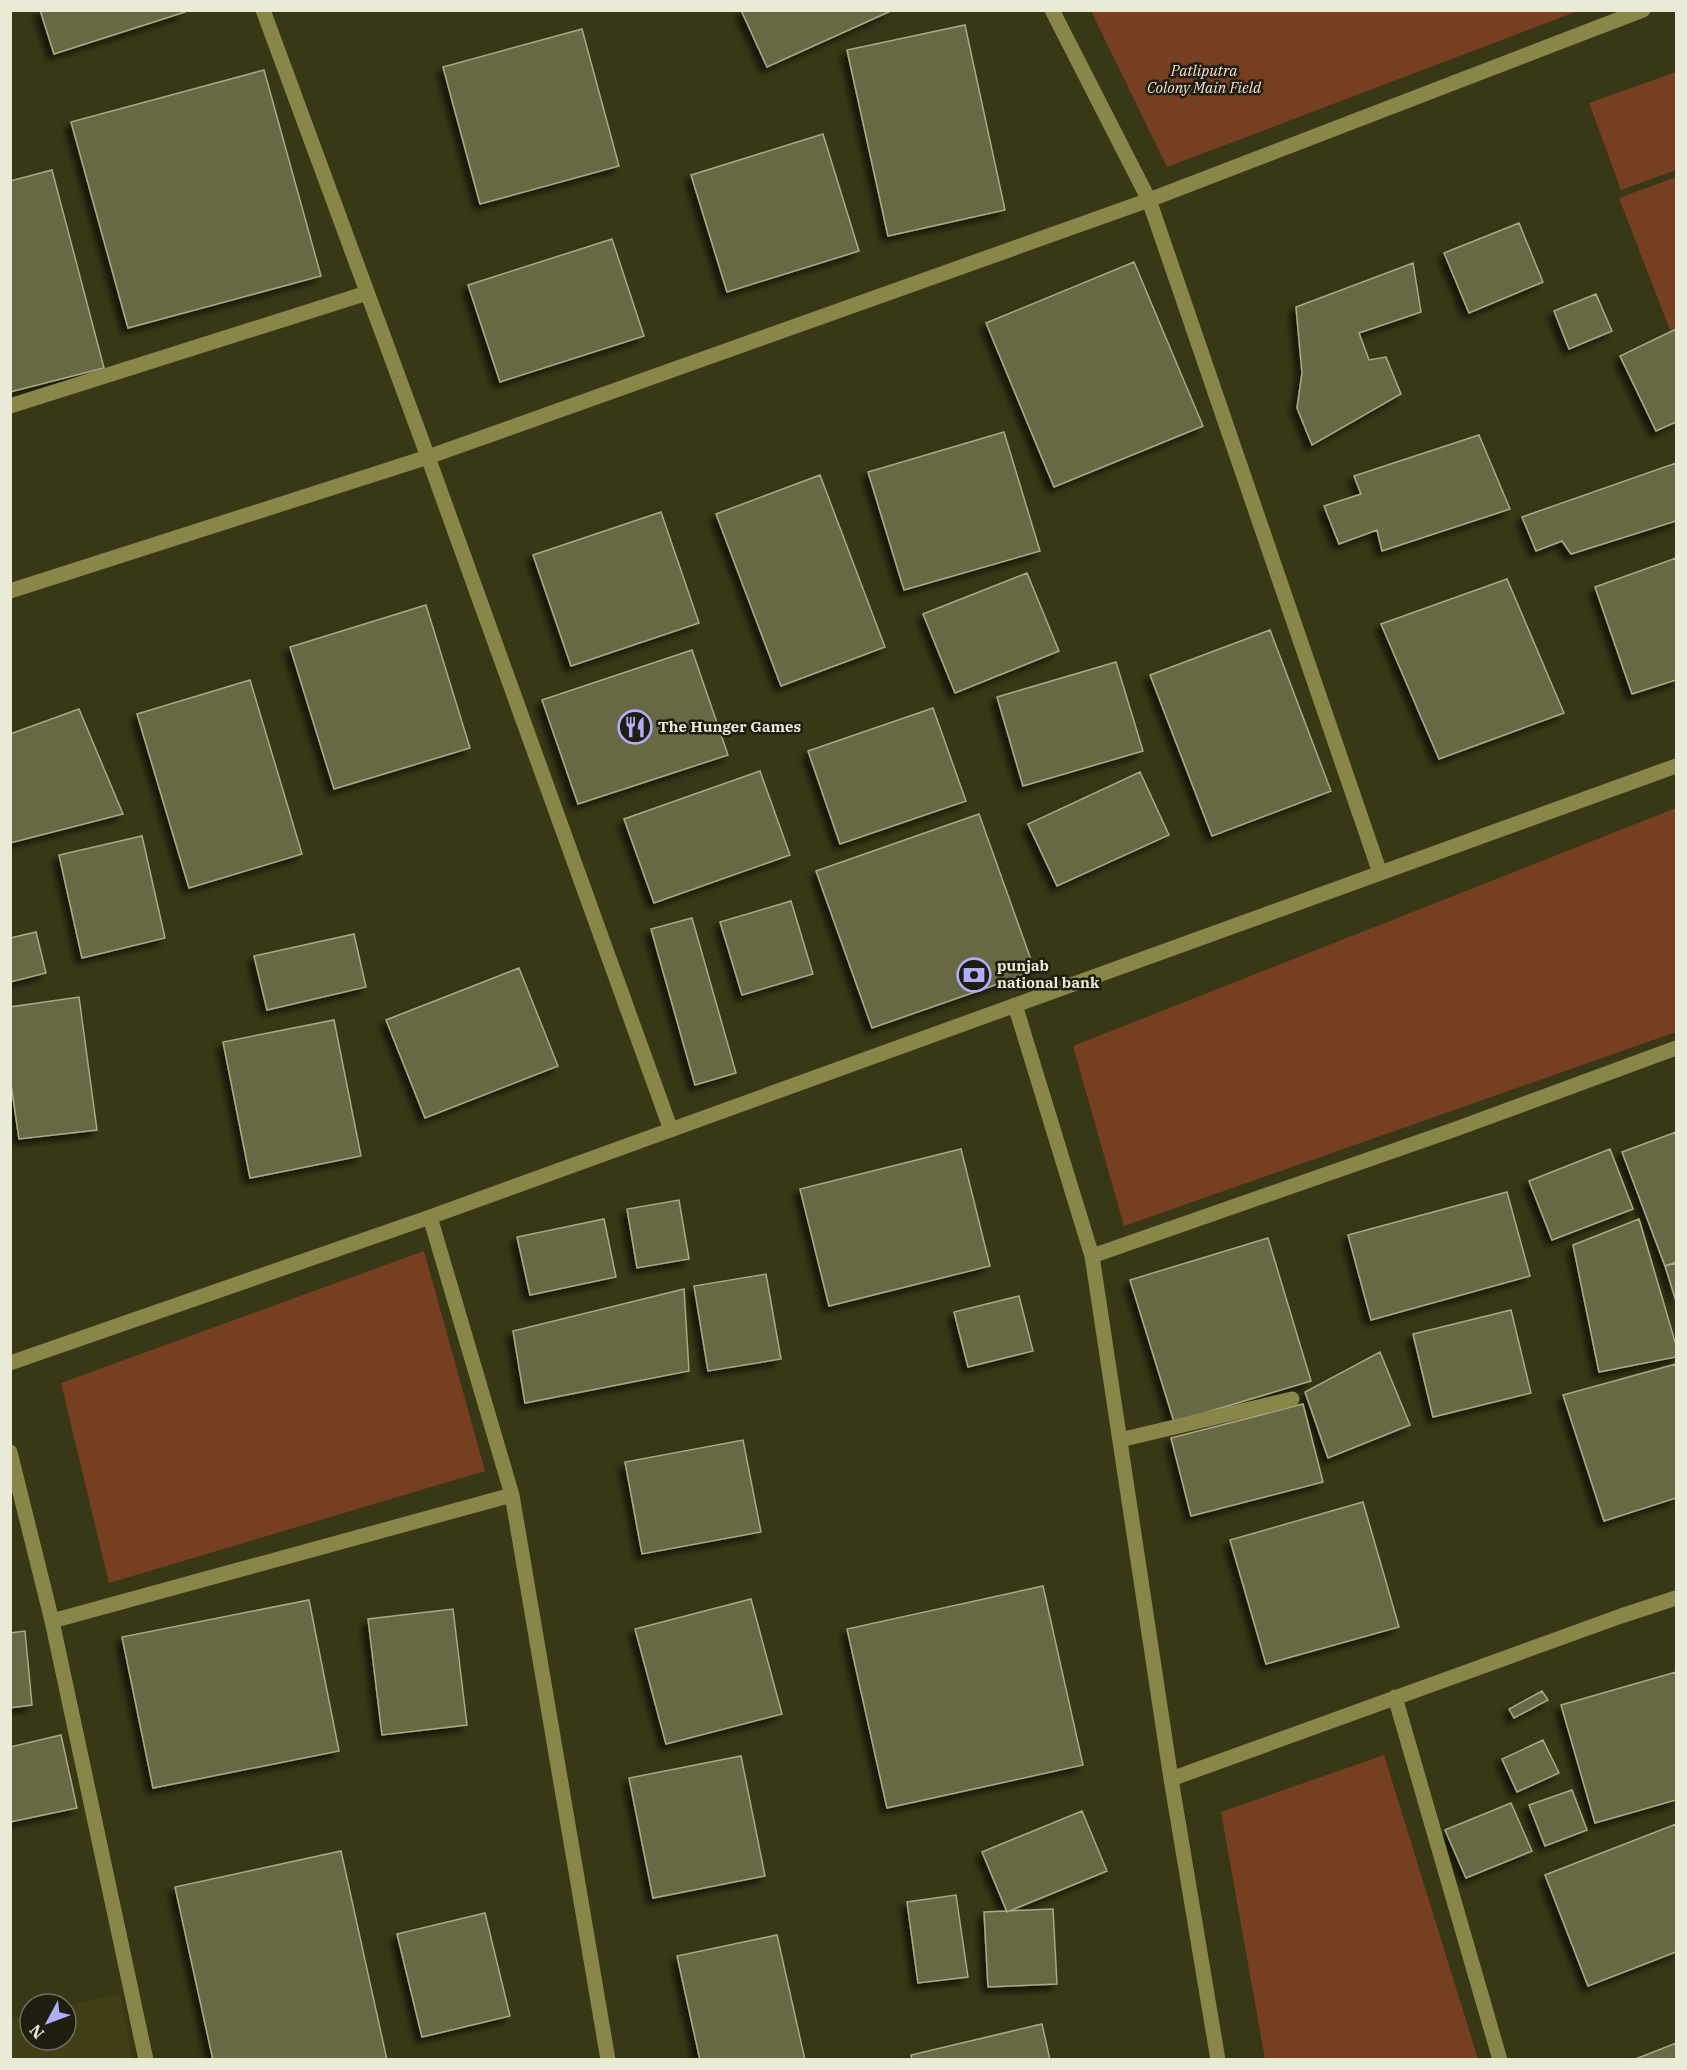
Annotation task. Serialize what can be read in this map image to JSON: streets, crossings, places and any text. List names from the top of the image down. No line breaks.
{"parks":["Patliputra Colony Main Field"],"places":{"restaurant":["The Hunger Games"],"bank":["punjab national bank"]},"north":"bottom left"}
